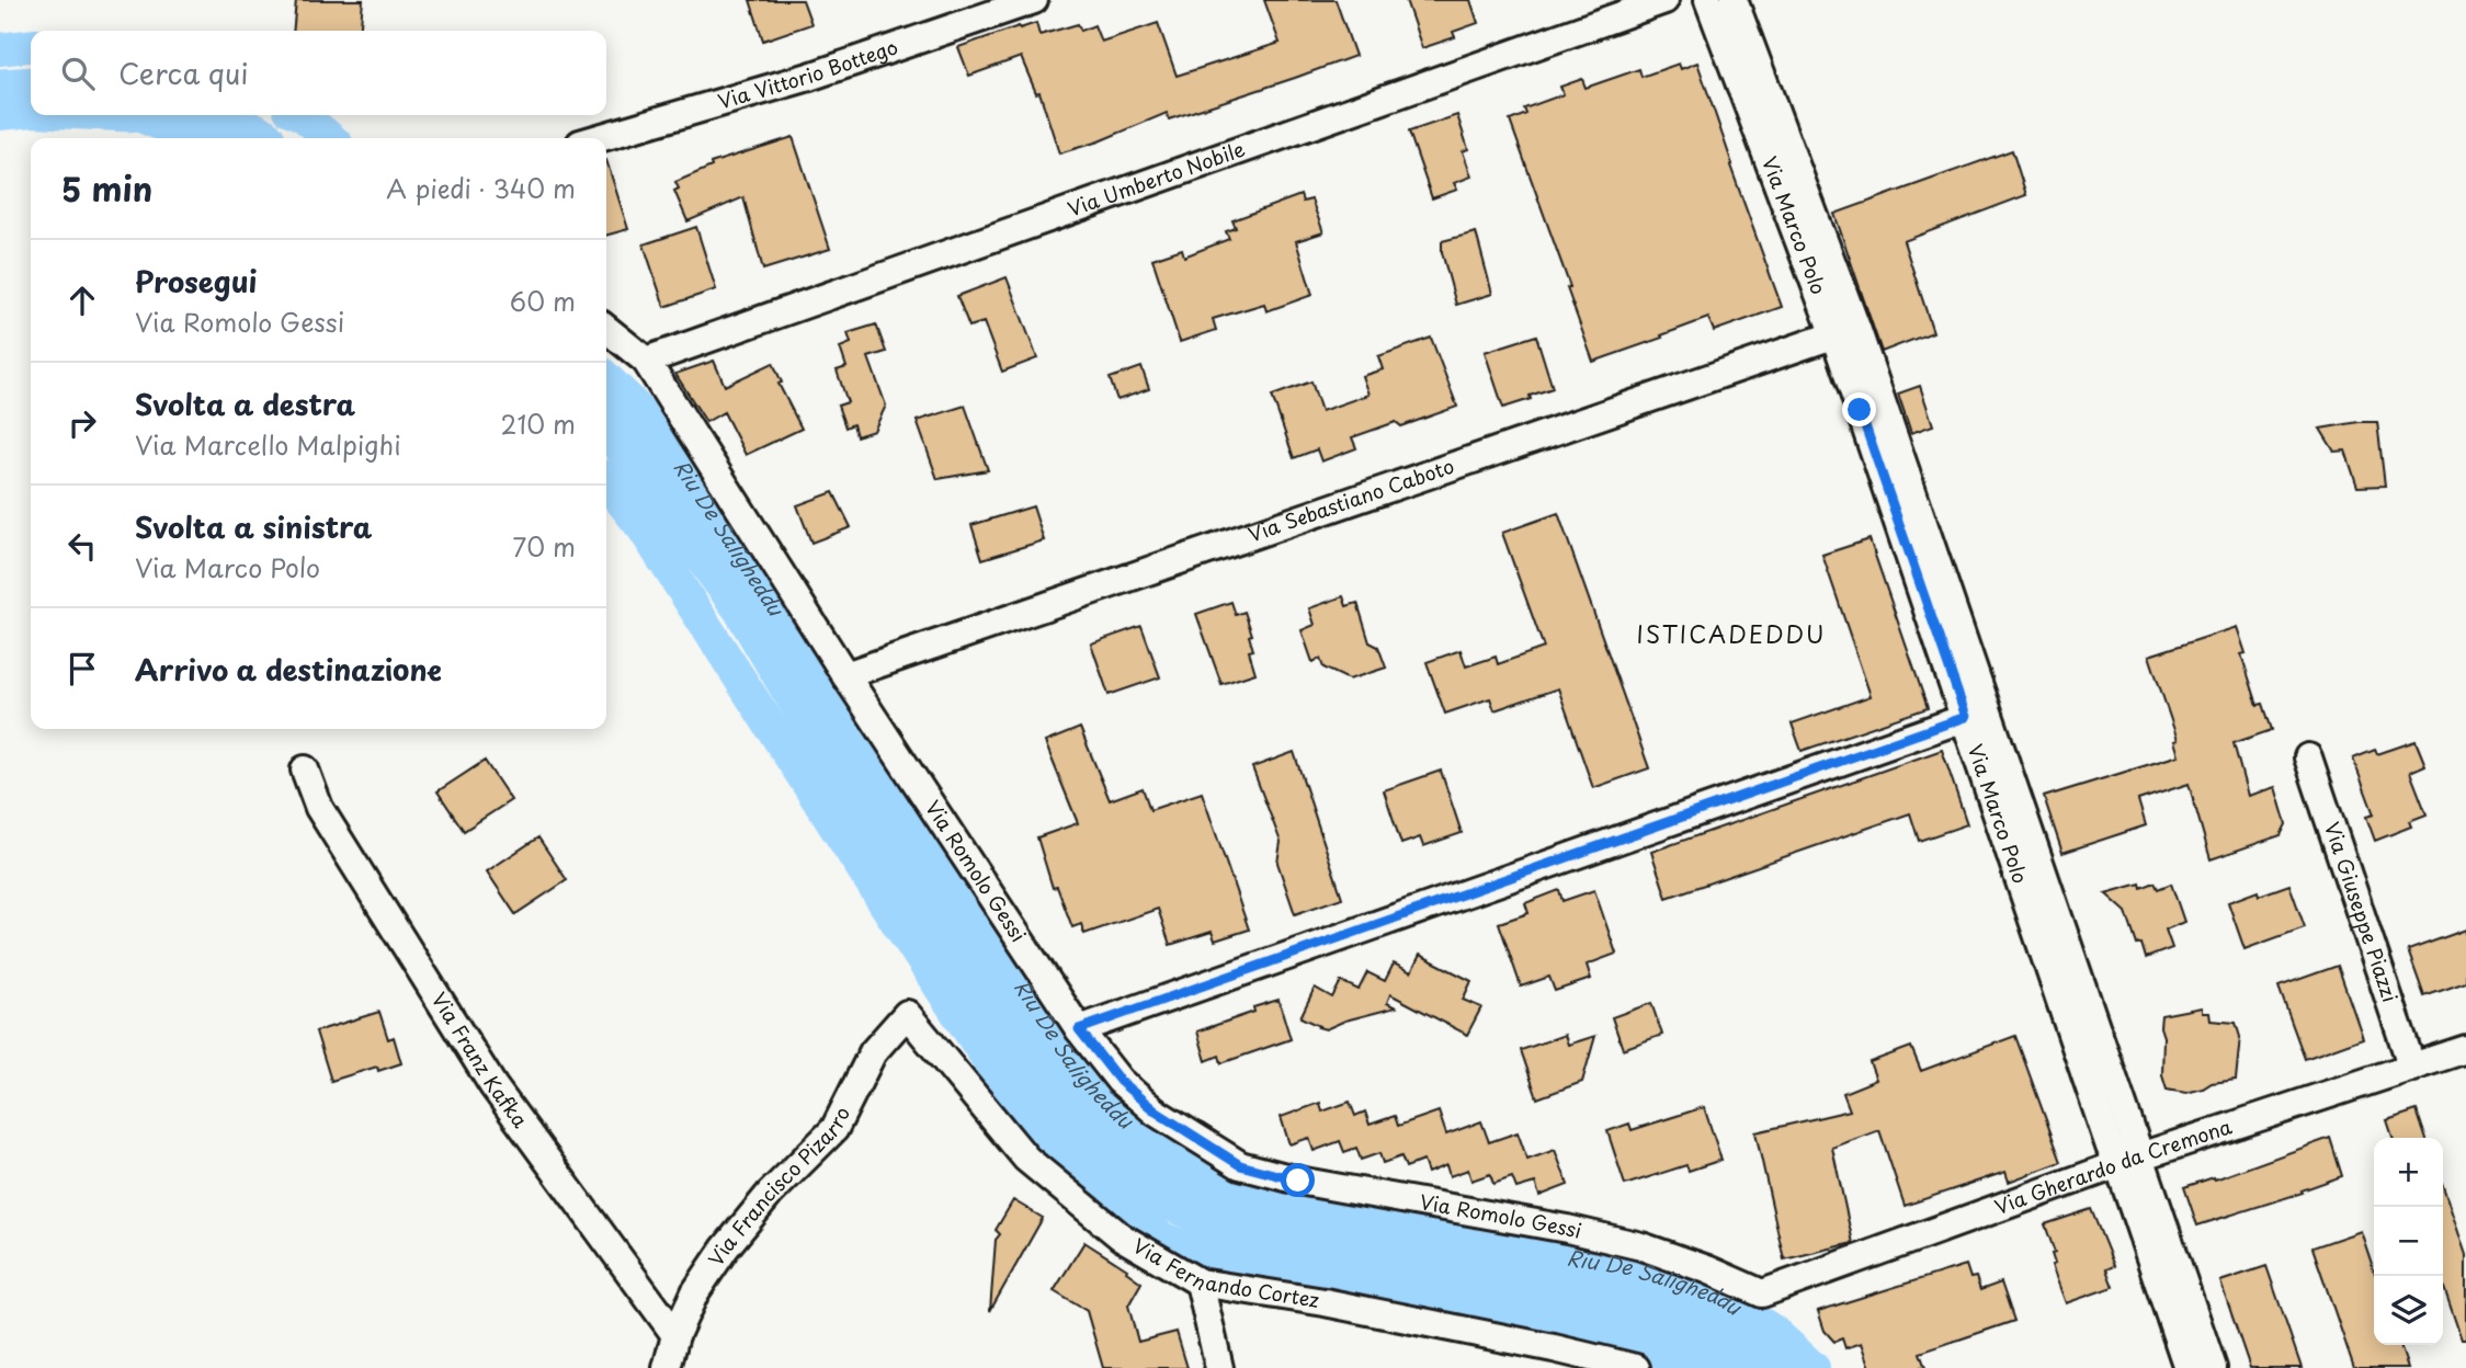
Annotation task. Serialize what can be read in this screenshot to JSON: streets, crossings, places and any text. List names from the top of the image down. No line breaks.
{"streets":{"street":["Via Vittorio Bottego","Via Umberto Nobile","Via Marco Polo","Via Sebastiano Caboto","Via Romolo Gessi","Via Giuseppe Piazzi","Via Franz Kafka","Via Gherardo da Cremona","Via Francisco Pizarro","Via Fernando Cortez"]},"crossings":[["Via Umberto Nobile","Via Romolo Gessi"],["Via Marco Polo","Via Sebastiano Caboto"],["Via Marco Polo","Via Gherardo da Cremona"],["Via Sebastiano Caboto","Via Romolo Gessi"],["Via Romolo Gessi","Via Gherardo da Cremona"],["Via Giuseppe Piazzi","Via Gherardo da Cremona"],["Via Franz Kafka","Via Francisco Pizarro"],["Via Francisco Pizarro","Via Fernando Cortez"]],"districts":["ISTICADEDDU"],"water":["Riu De Saligheddu"],"page":{"search":"Cerca qui","heading":["5 min","A piedi · 340 m"],"list":[["Prosegui","Via Romolo Gessi","60 m"],["Svolta a destra","Via Marcello Malpighi","210 m"],["Svolta a sinistra","Via Marco Polo","70 m"],"Arrivo a destinazione"],"map_buttons":["+","−"]}}
